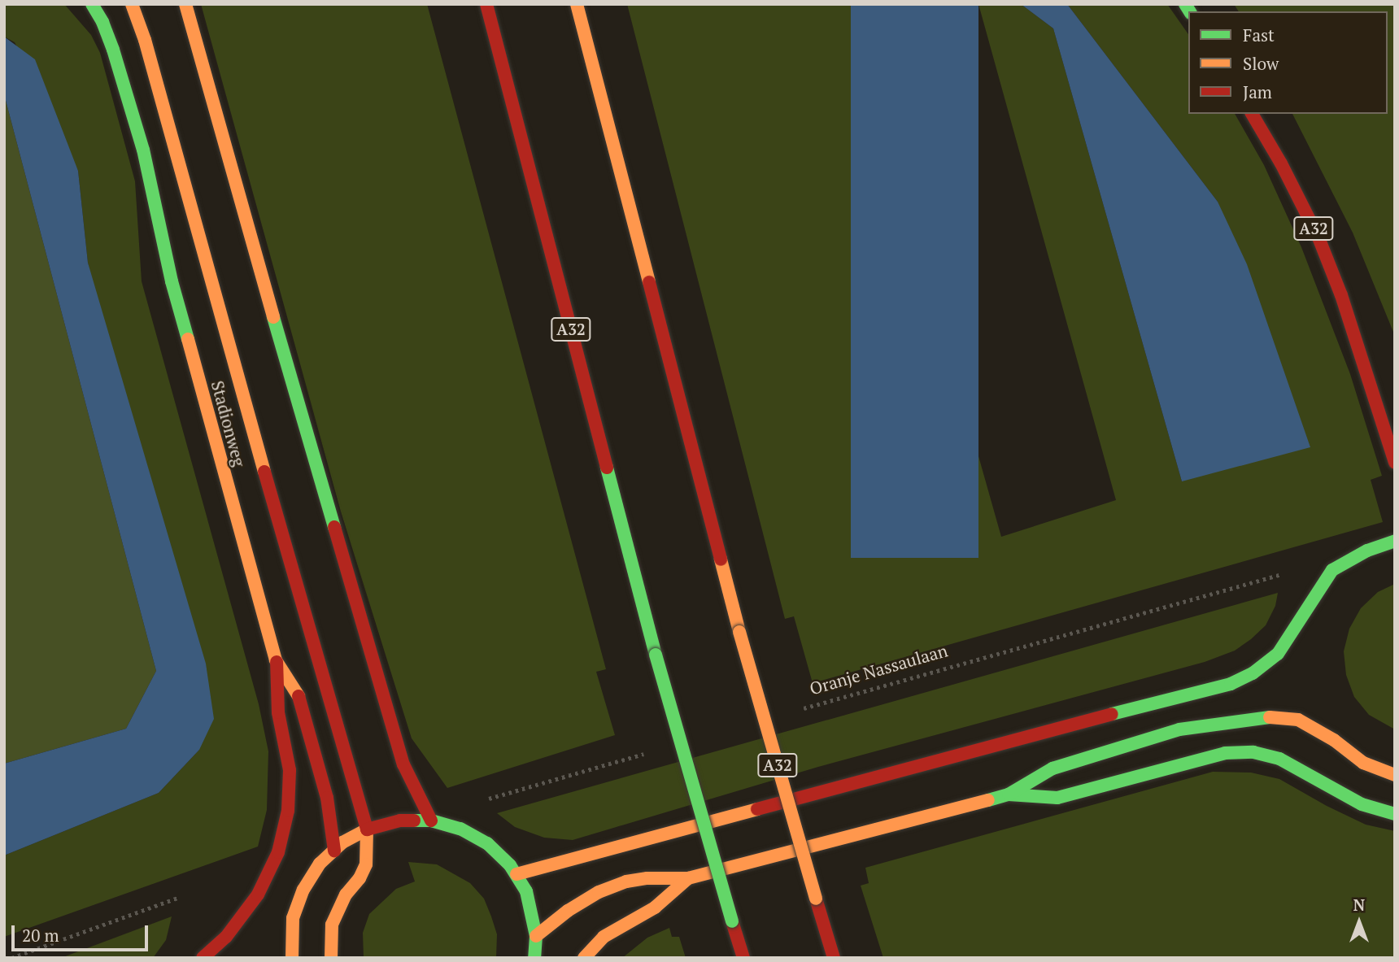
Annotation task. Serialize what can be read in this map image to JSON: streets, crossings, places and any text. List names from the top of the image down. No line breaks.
{"streets":{"main road":["A32","Stadionweg"],"path":["Oranje Nassaulaan"]},"legend":["Fast","Slow","Jam"],"scale_bar":"20 m","north":"top"}
